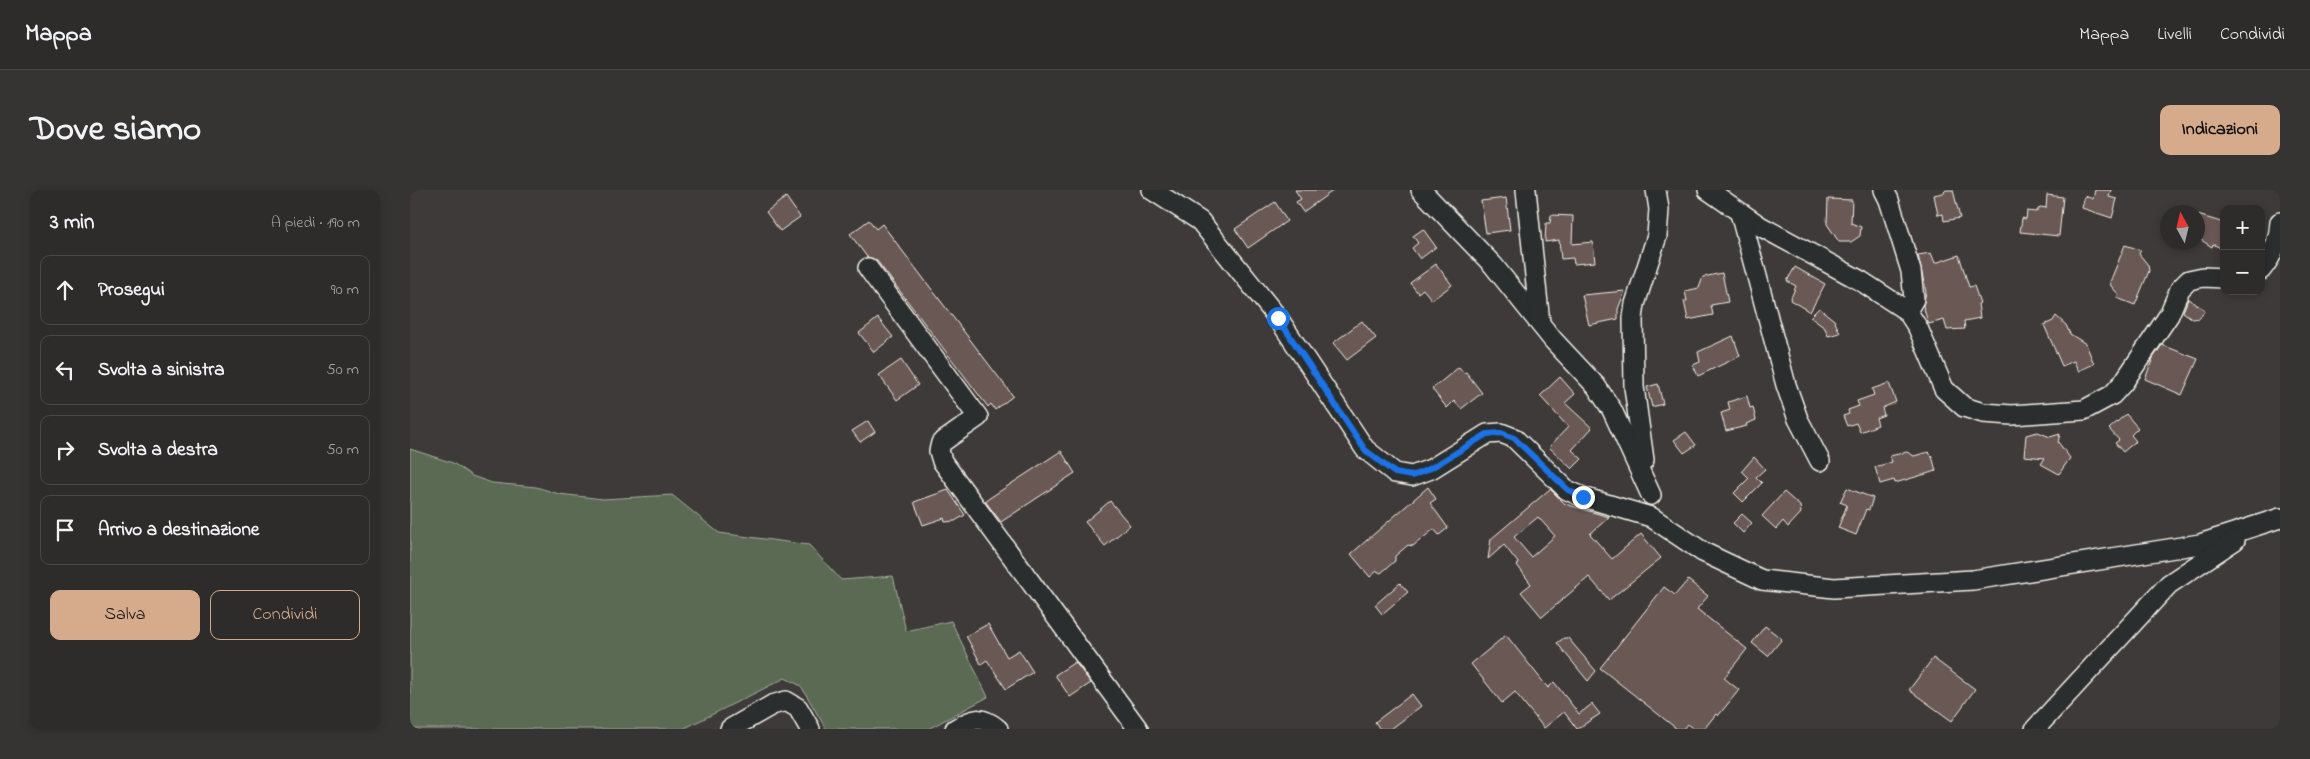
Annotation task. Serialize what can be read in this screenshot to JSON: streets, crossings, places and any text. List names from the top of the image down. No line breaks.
{"north":"top","page":{"header":"Mappa","nav":["Mappa","Livelli","Condividi"],"title":"Dove siamo","buttons":["Indicazioni",["Salva","Condividi"]],"heading":["3 min","A piedi · 190 m"],"map_buttons":["+","−"],"list":[["Prosegui","90 m"],["Svolta a sinistra","50 m"],["Svolta a destra","50 m"],"Arrivo a destinazione"]}}
